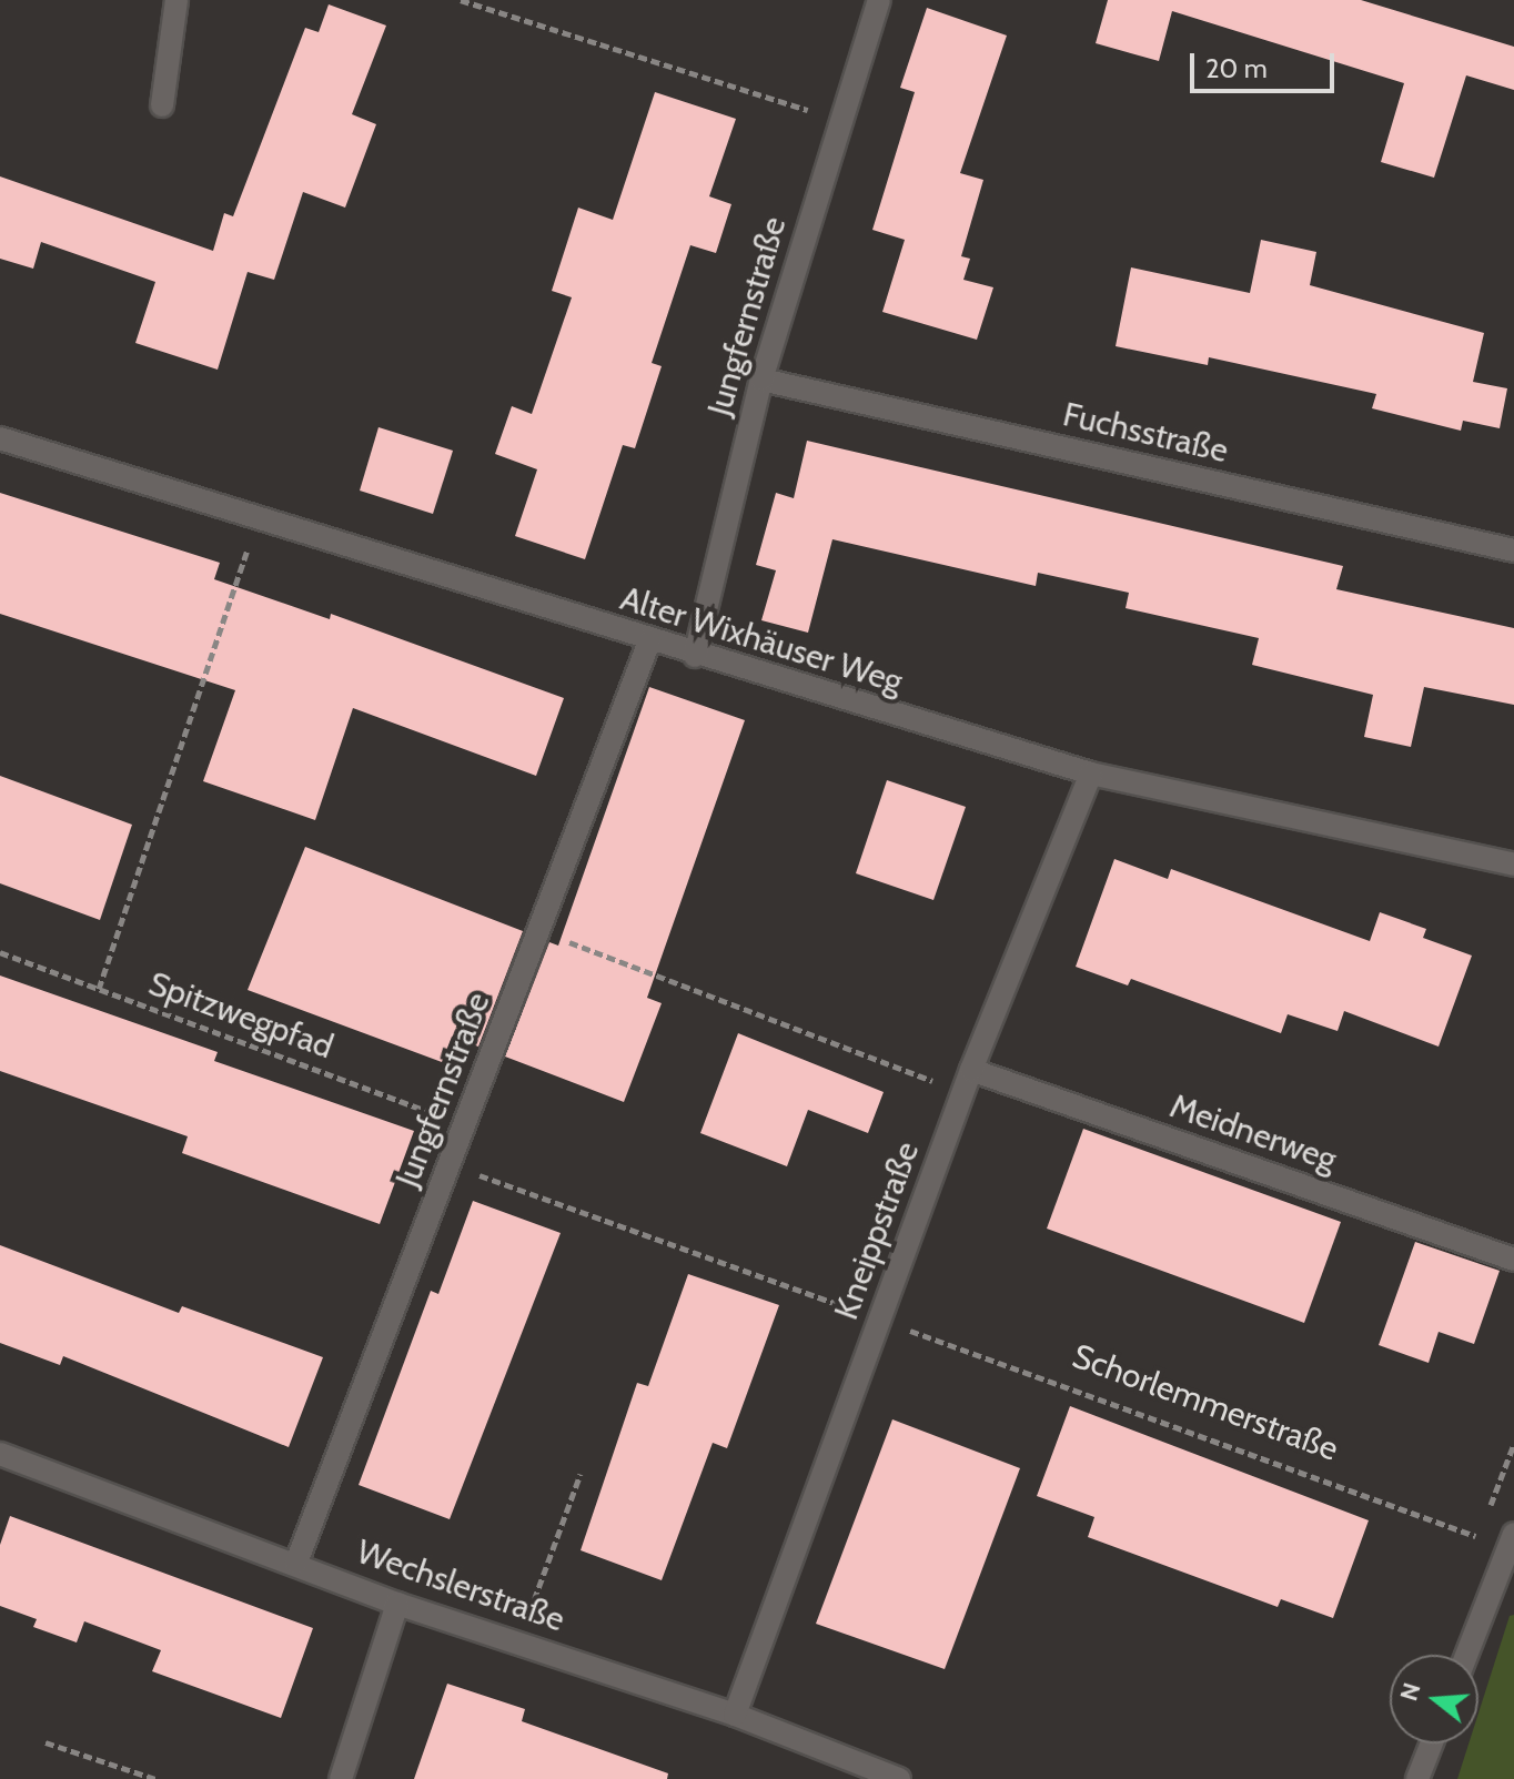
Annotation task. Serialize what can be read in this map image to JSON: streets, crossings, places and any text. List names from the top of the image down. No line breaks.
{"streets":{"street":["Jungfernstraße","Fuchsstraße","Alter Wixhäuser Weg","Meidnerweg","Kneippstraße","Wechslerstraße"],"path":["Spitzwegpfad","Schorlemmerstraße"]},"crossings":[["Jungfernstraße","Fuchsstraße"],["Jungfernstraße","Alter Wixhäuser Weg"],["Jungfernstraße","Spitzwegpfad"],["Jungfernstraße","Schorlemmerstraße"],["Jungfernstraße","Wechslerstraße"],["Alter Wixhäuser Weg","Kneippstraße"],["Meidnerweg","Kneippstraße"],["Kneippstraße","Schorlemmerstraße"],["Kneippstraße","Wechslerstraße"]],"scale_bar":"20 m","north":"left"}
